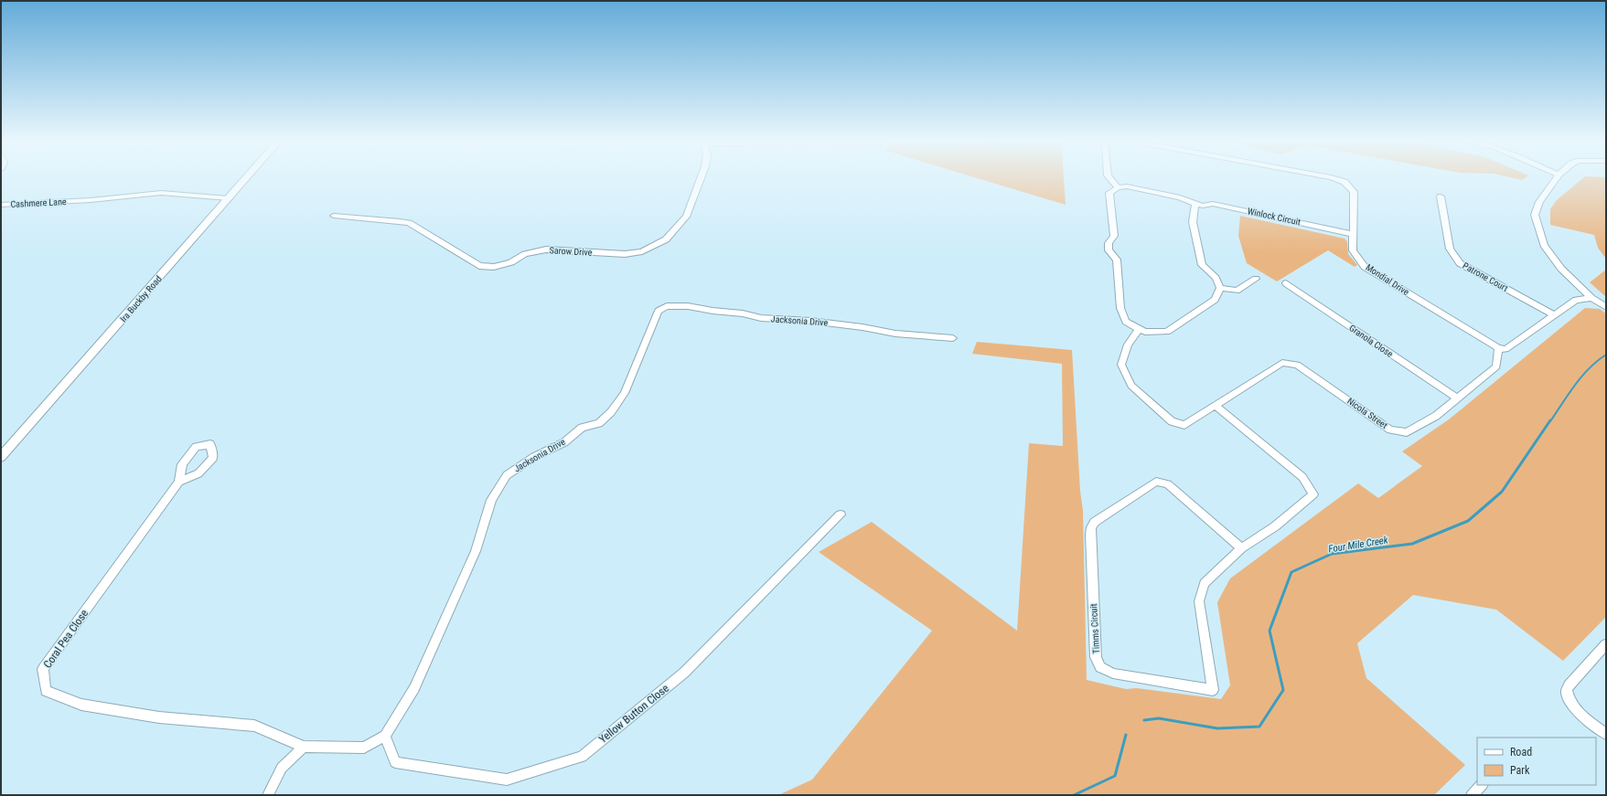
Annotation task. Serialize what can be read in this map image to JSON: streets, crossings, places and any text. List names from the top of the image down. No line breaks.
{"streets":{"street":["Cashmere Lane","Winlock Circuit","Sarow Drive","Patrone Court","Mondial Drive","Ira Buckby Road","Jacksonia Drive","Granola Close","Nicola Street","Timms Circuit","Coral Pea Close","Yellow Button Close"]},"crossings":[["Cashmere Lane","Ira Buckby Road"],["Winlock Circuit","Mondial Drive"],["Mondial Drive","Nicola Street"],["Jacksonia Drive","Coral Pea Close"],["Jacksonia Drive","Yellow Button Close"],["Granola Close","Nicola Street"],["Nicola Street","Timms Circuit"]],"water":["Four Mile Creek"],"legend":["Road","Park"]}
